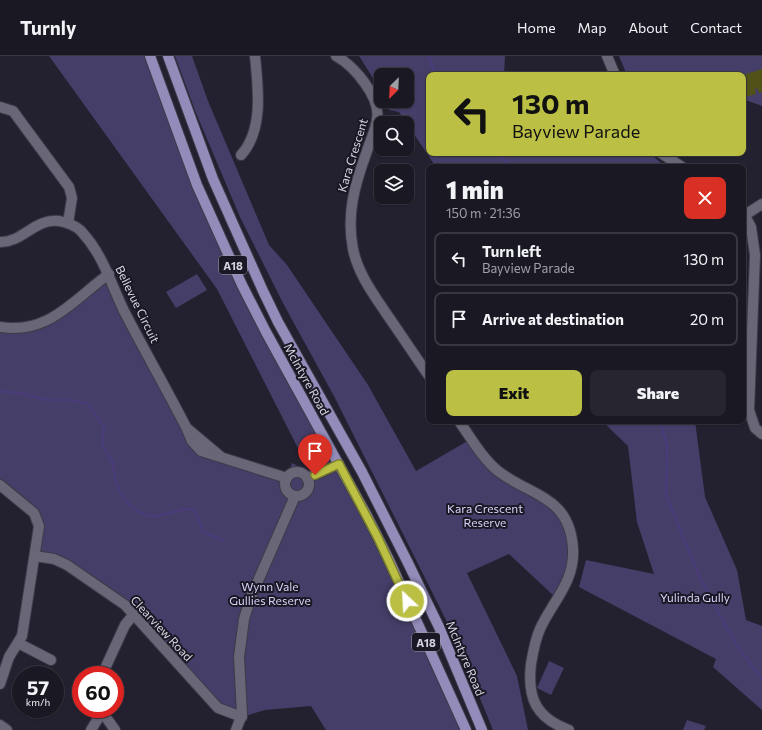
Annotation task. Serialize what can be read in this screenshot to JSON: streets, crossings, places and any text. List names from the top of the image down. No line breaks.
{"streets":{"main road":["A18","McIntyre Road"],"street":["Kara Crescent","Bellevue Circuit","Clearview Road"]},"parks":["Kara Crescent Reserve","Wynn Vale Gullies Reserve","Yulinda Gully"],"north":"bottom left","page":{"header":"Turnly","nav":["Home","Map","About","Contact"],"turn":["130 m","Bayview Parade"],"heading":["1 min","150 m · 21:36"],"list":[{"name":"Turn left","note":"Bayview Parade","value":"130 m"},{"name":"Arrive at destination","value":"20 m"}],"buttons":["Exit","Share"],"speed":"57 km/h","limit":"60"}}
